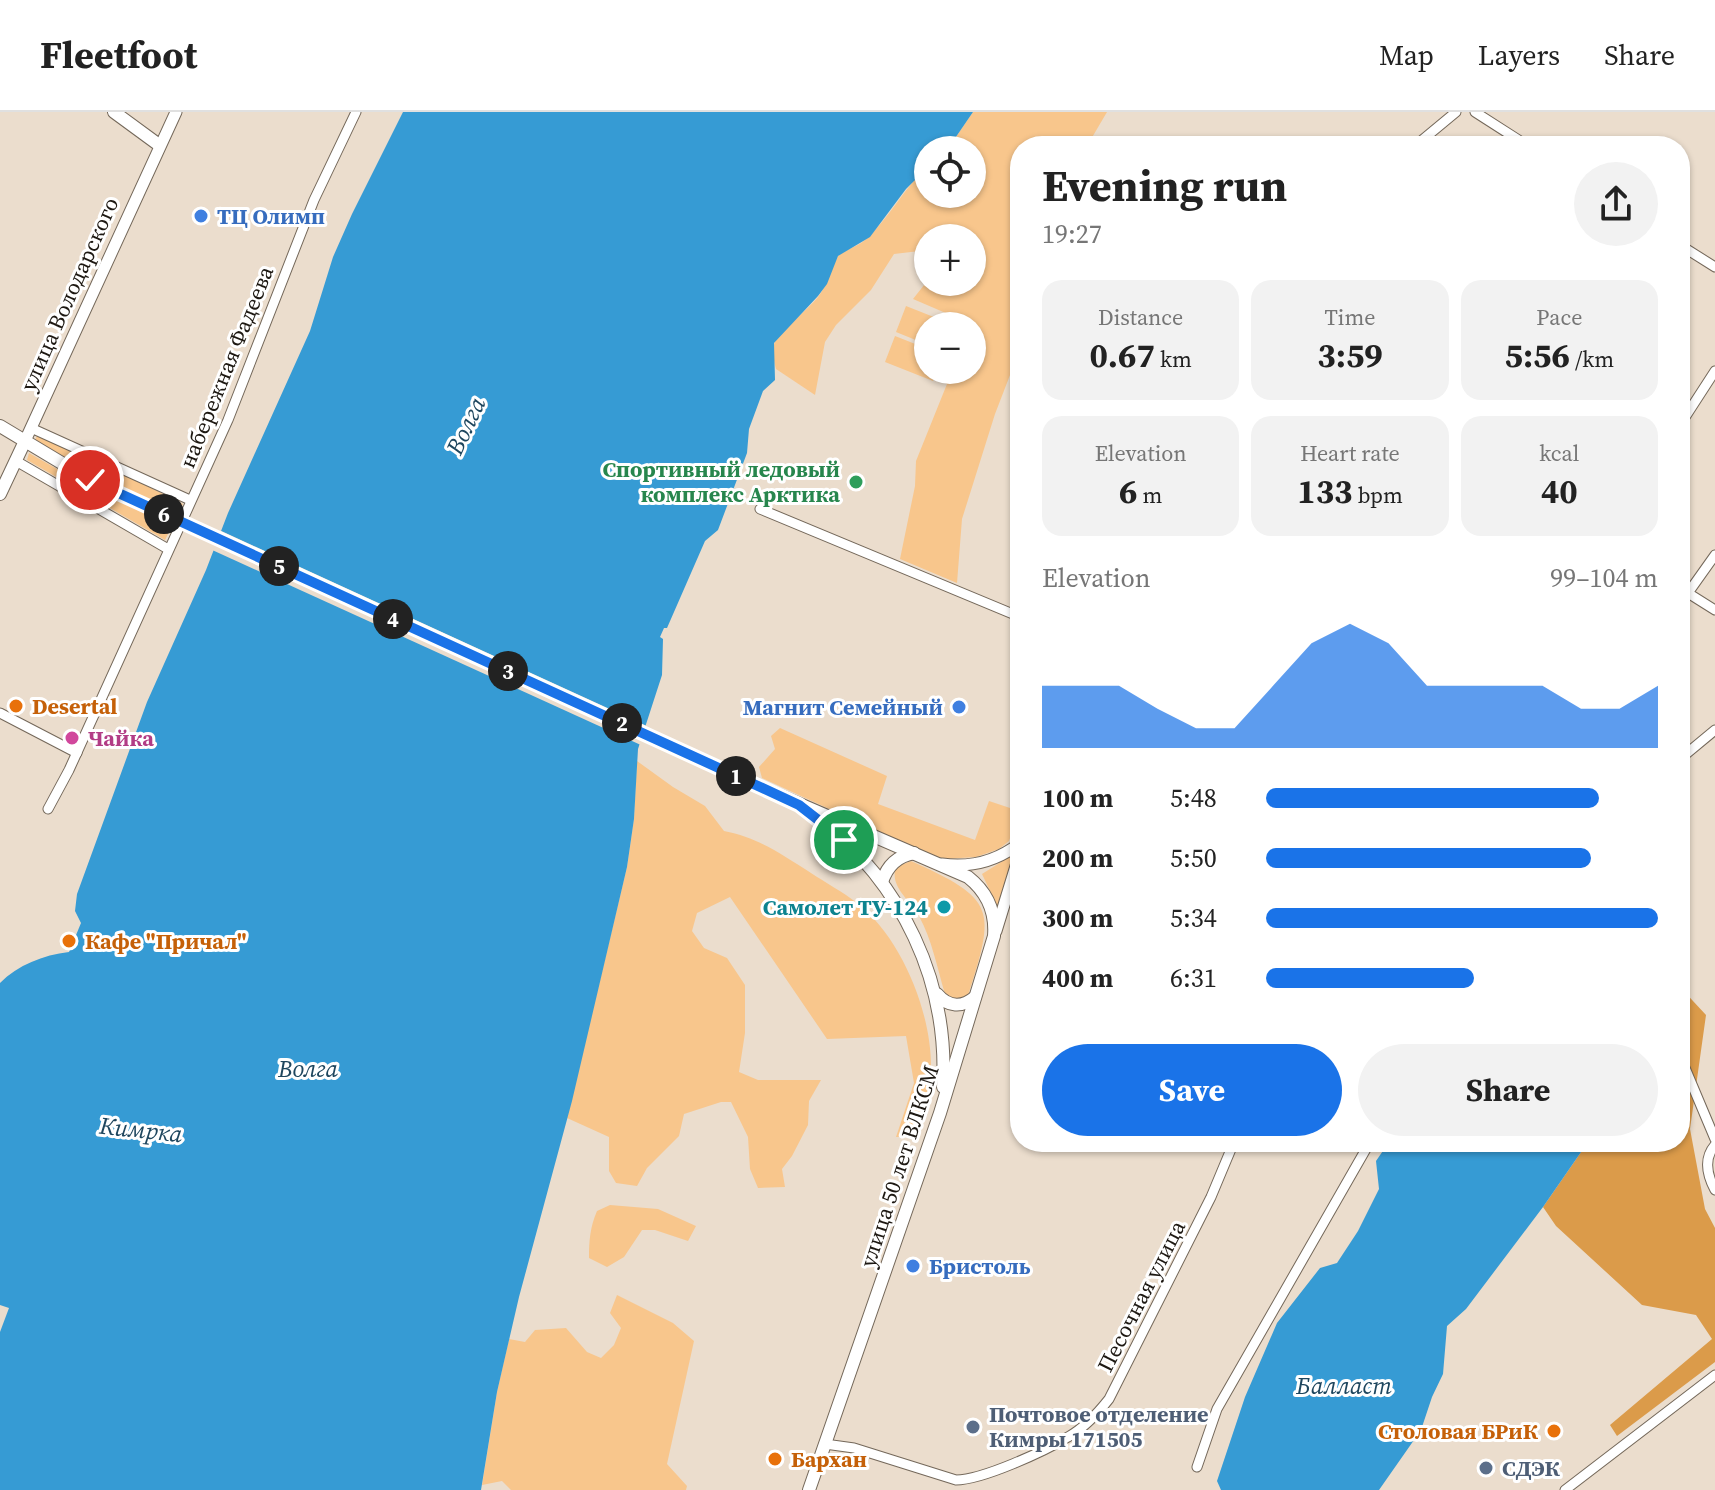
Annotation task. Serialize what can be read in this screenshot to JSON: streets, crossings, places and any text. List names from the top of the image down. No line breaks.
{"streets":{"main road":["улица Володарского","улица 50 лет ВЛКСМ"],"street":["набережная Фадеева","Песочная улица"]},"crossings":[["улица 50 лет ВЛКСМ","Песочная улица"]],"water":["Волга","Кимрка","Балласт"],"places":["ТЦ Олимп","Спортивный ледовый комплекс Арктика","Desertal","Магнит Семейный","Чайка","Самолет ТУ-124","Кафе \"Причал\"","Бристоль","Почтовое отделение Кимры 171505","Столовая БРиК","Бархан","СДЭК"],"page":{"header":"Fleetfoot","nav":["Map","Layers","Share"],"map_buttons":["+","−"],"heading":["Evening run","19:27"],"stats":[["Distance","0.67 km"],["Time","3:59"],["Pace","5:56 /km"],["Elevation","6 m"],["Heart rate","133 bpm"],["kcal","40"]],"pins":["6","5","4","3","2","1"],"chart":["Elevation","99–104 m"],"list":[{"name":"100 m","note":"5:48"},{"name":"200 m","note":"5:50"},{"name":"300 m","note":"5:34"},{"name":"400 m","note":"6:31"}],"buttons":["Save","Share"]}}
